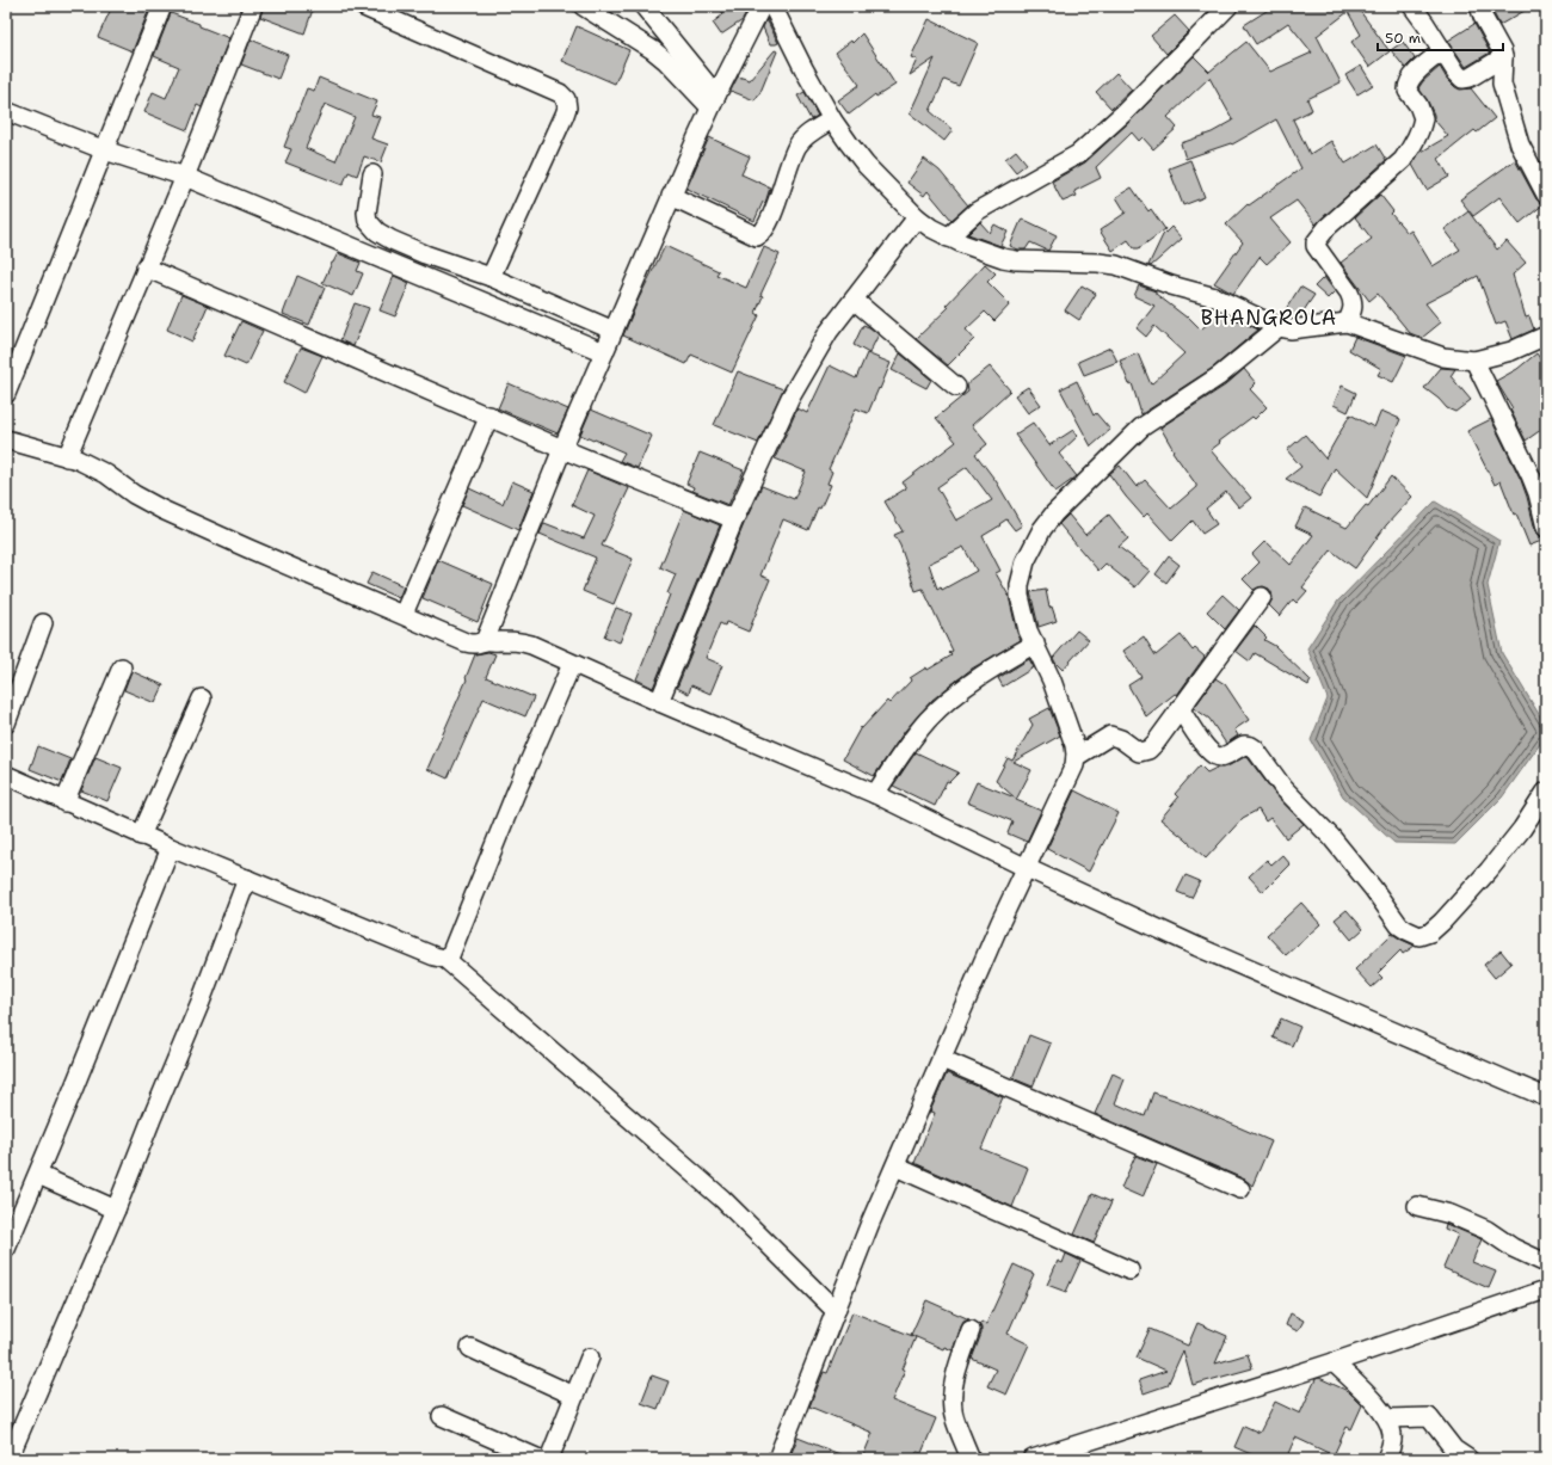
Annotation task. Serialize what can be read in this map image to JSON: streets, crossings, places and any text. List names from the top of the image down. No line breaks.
{"districts":["BHANGROLA"],"scale_bar":"50 m"}
